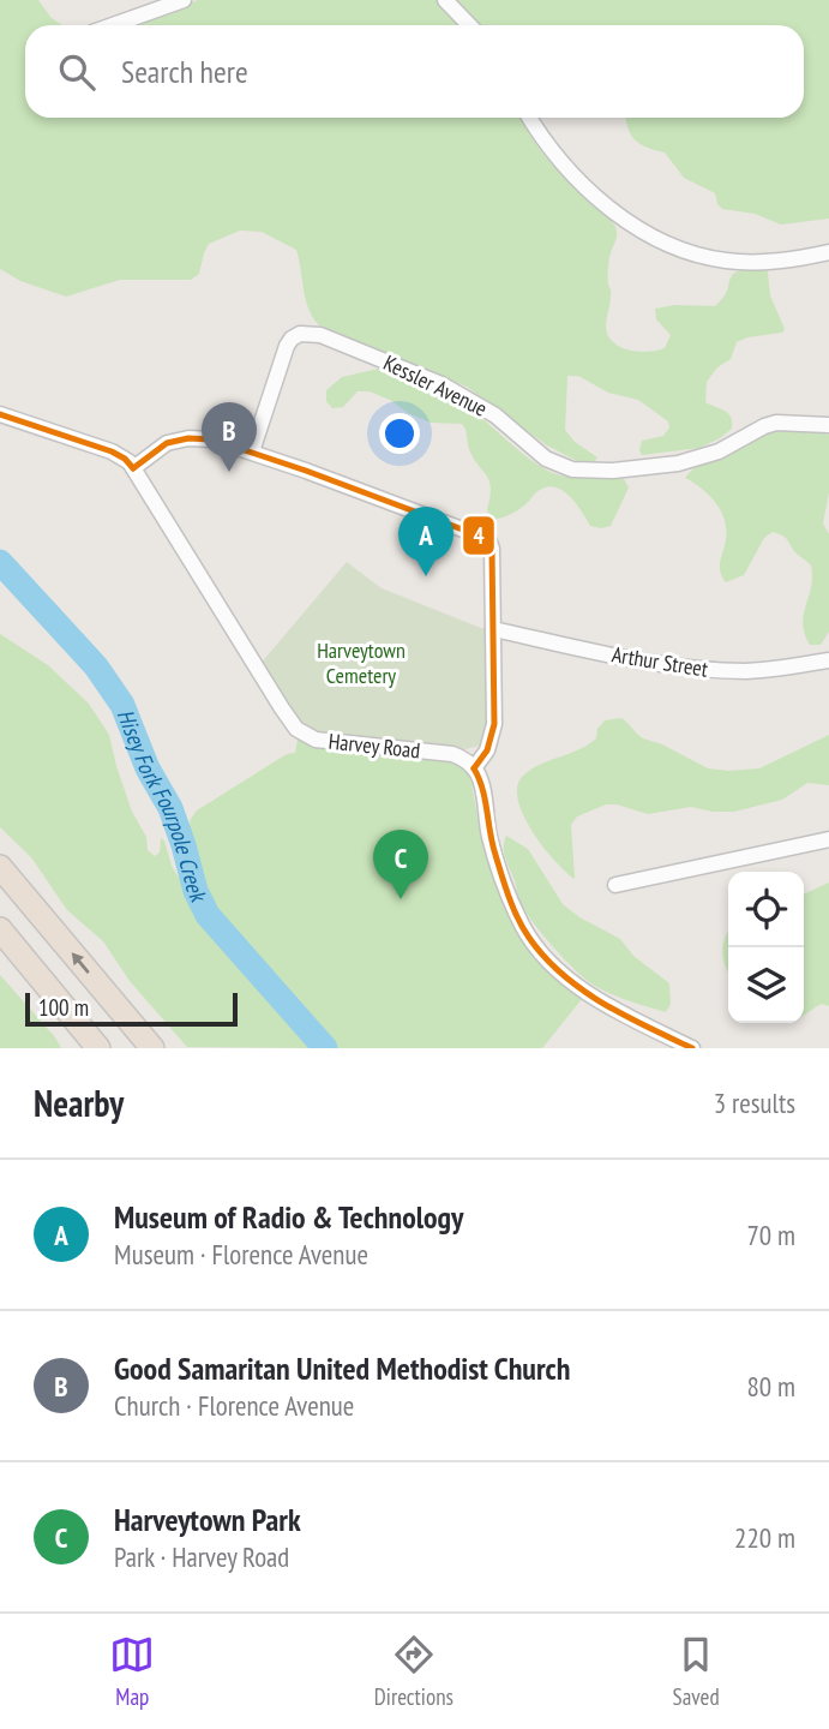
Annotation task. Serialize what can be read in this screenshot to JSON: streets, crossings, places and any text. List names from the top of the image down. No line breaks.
{"streets":{"street":["Kessler Avenue","Arthur Street","Harvey Road"]},"water":["Hisey Fork Fourpole Creek"],"parks":["Harveytown Cemetery"],"lines":["transit line 4"],"scale_bar":"100 m","page":{"search":"Search here","pins":["B","A","C"],"scale":"100 m","heading":["Nearby","3 results"],"list":[{"mark":"A","name":"Museum of Radio & Technology","note":"Museum · Florence Avenue","value":"70 m"},{"mark":"B","name":"Good Samaritan United Methodist Church","note":"Church · Florence Avenue","value":"80 m"},{"mark":"C","name":"Harveytown Park","note":"Park · Harvey Road","value":"220 m"}],"nav":["Map","Directions","Saved"]}}
